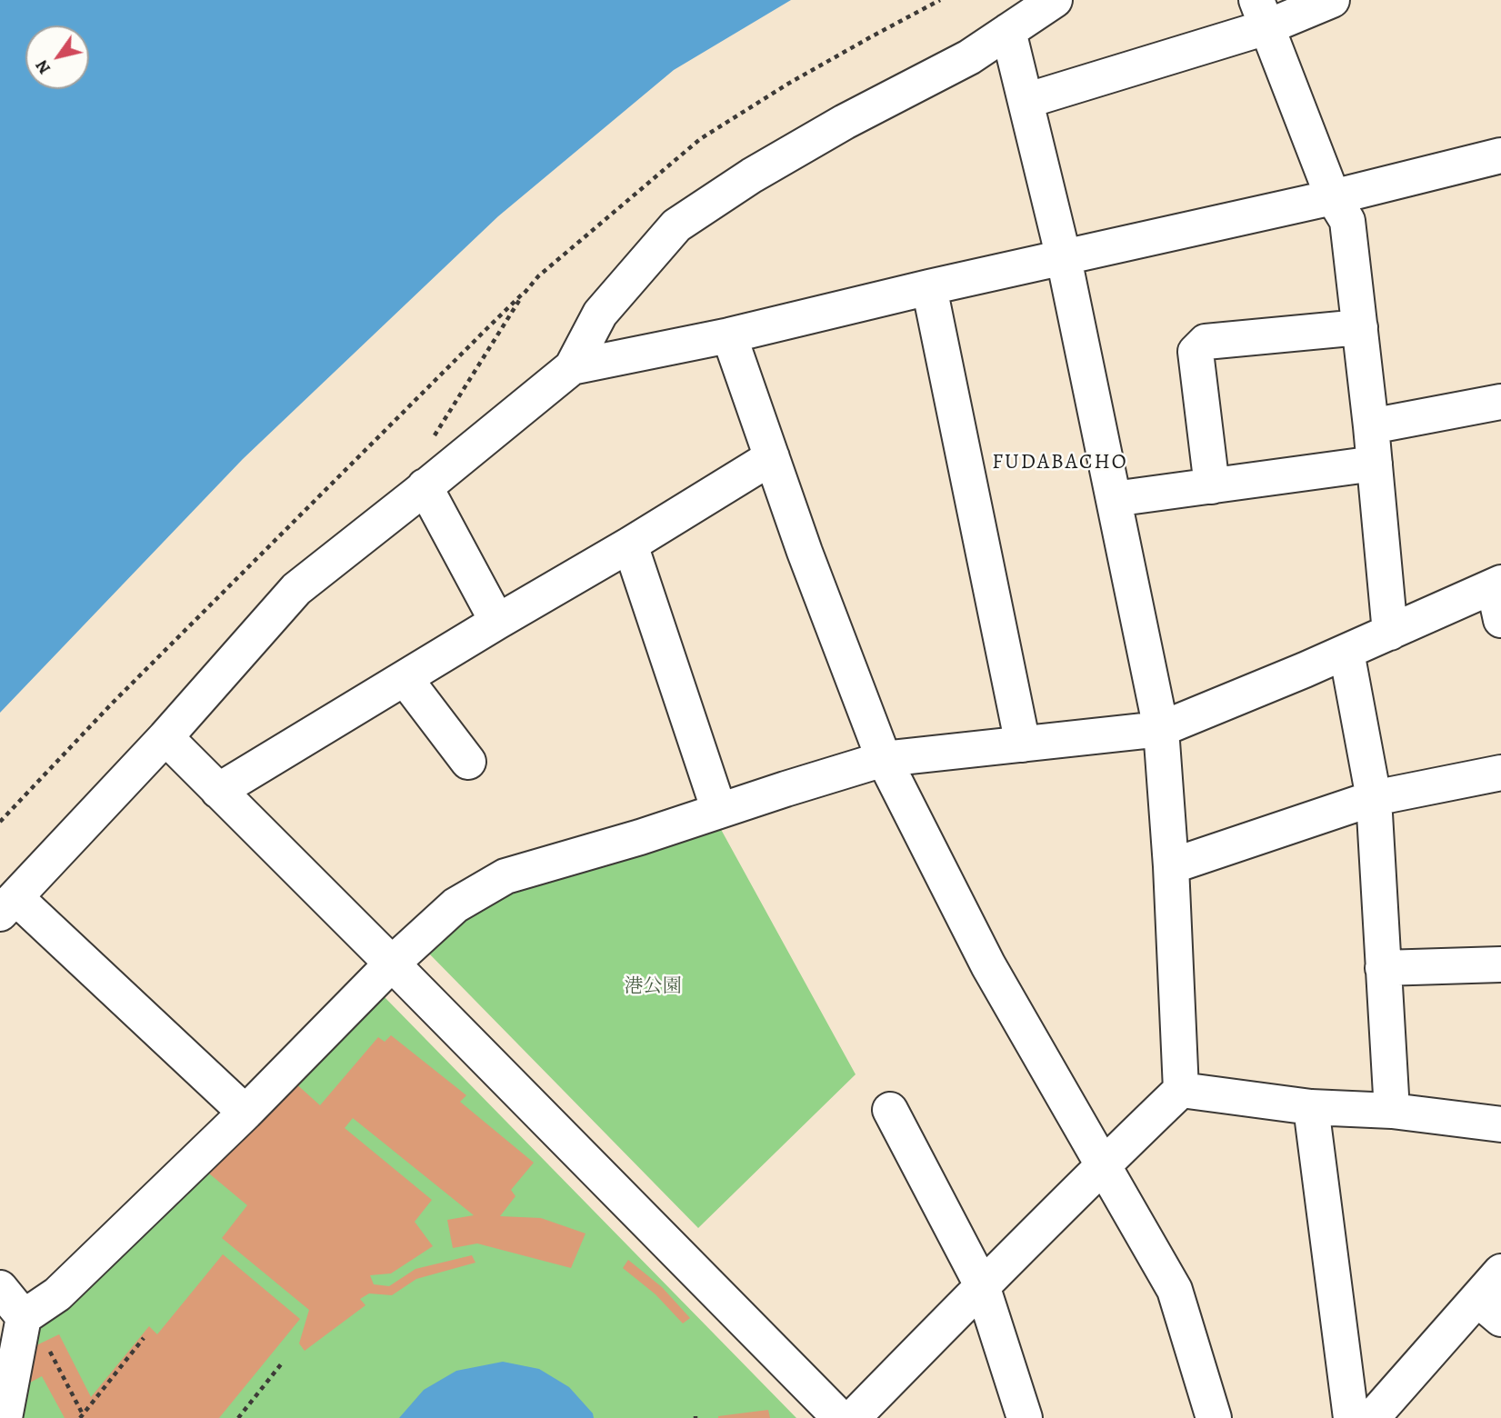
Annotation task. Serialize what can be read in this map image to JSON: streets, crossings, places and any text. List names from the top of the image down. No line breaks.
{"districts":["FUDABACHO"],"parks":["港公園"],"north":"bottom left"}
